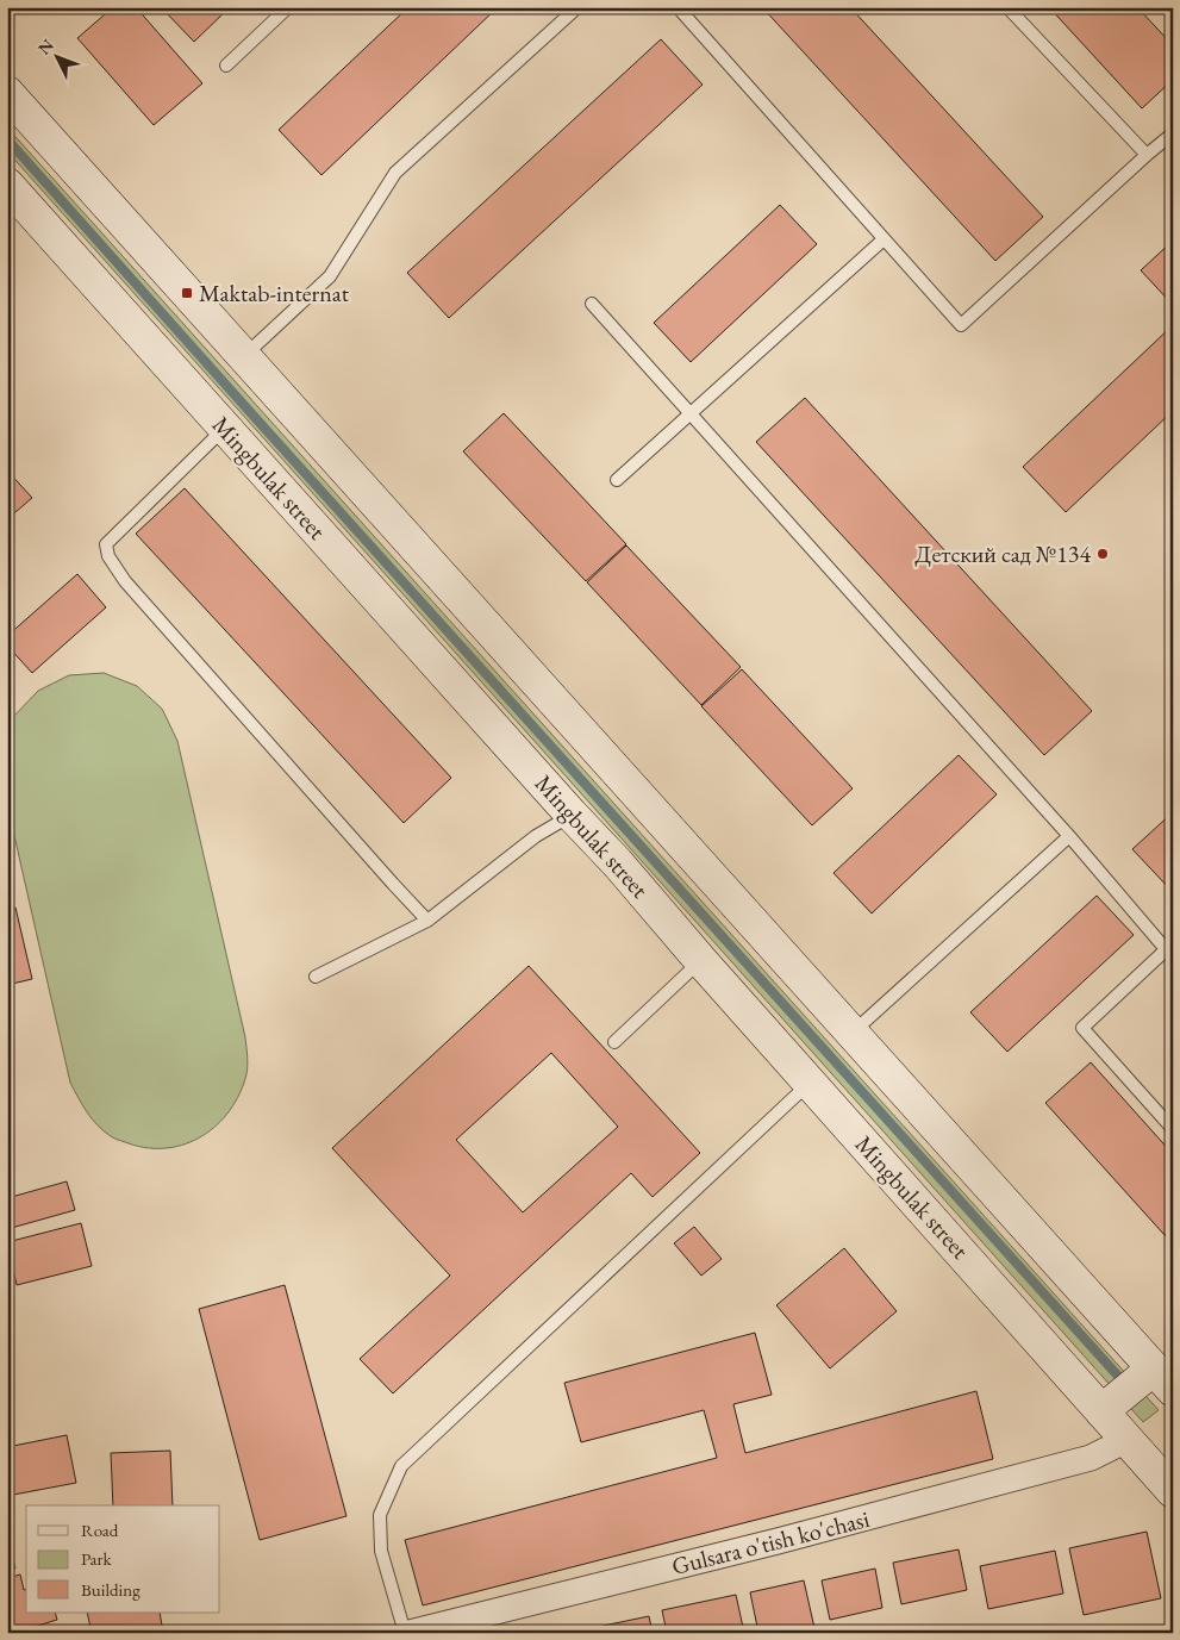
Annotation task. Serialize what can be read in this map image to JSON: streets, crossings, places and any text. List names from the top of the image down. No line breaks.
{"streets":{"main road":["Mingbulak street"],"street":["Gulsara o'tish ko'chasi"]},"crossings":[["Mingbulak street","Gulsara o'tish ko'chasi"]],"places":{"transit":["Maktab-internat"],"other":["Детский сад №134"]},"legend":["Road","Park","Building"],"north":"top left"}
